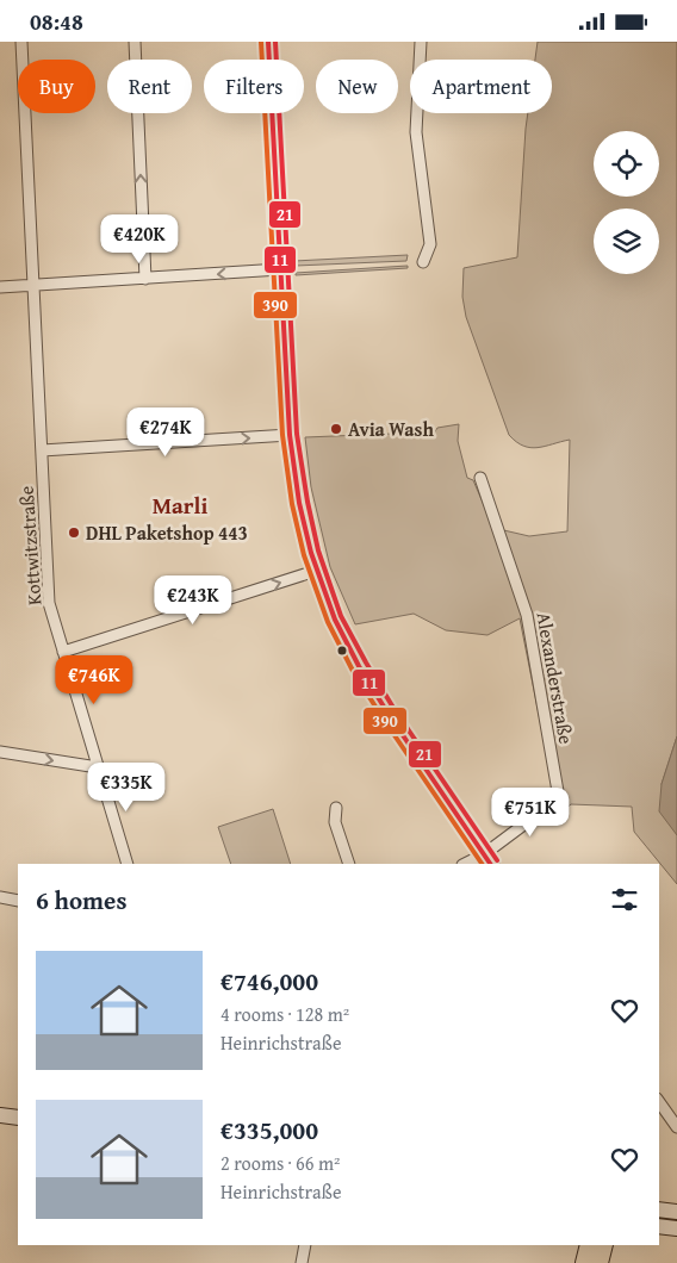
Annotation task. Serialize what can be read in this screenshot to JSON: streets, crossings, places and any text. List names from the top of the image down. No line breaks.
{"streets":{"street":["Kottwitzstraße","Alexanderstraße"]},"districts":["Marli"],"places":["Avia Wash","DHL Paketshop 443"],"lines":["transit line 11","transit line 390","transit line 21"],"page":{"status":"08:48","chip":["Buy","Rent","Filters","New","Apartment"],"price":["€420K","€274K","€243K","€746K","€335K","€751K"],"heading":"6 homes","list":[{"name":"€746,000","note":"4 rooms · 128 m² · Heinrichstraße"},{"name":"€335,000","note":"2 rooms · 66 m² · Heinrichstraße"}]}}
